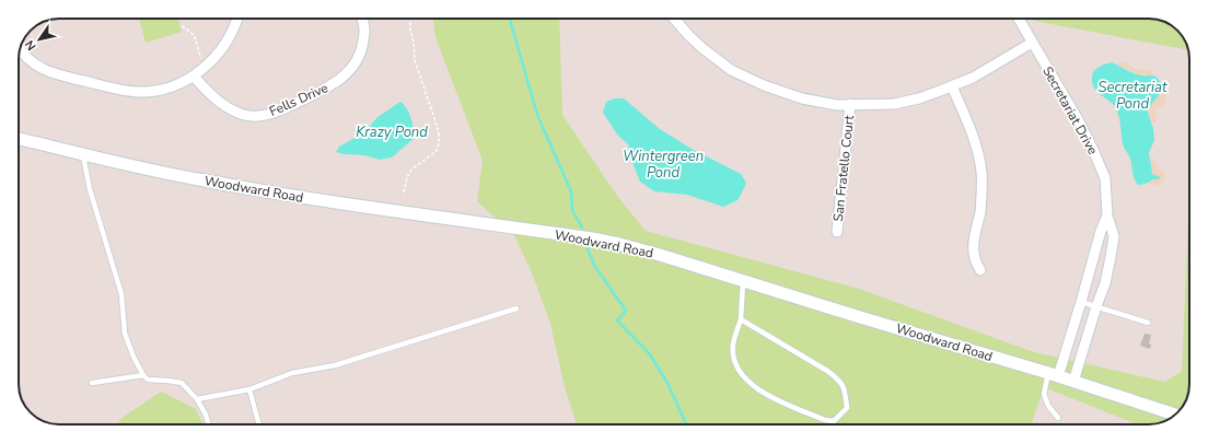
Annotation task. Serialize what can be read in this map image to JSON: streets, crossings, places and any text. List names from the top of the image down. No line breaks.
{"streets":{"street":["Fells Drive","Secretariat Drive","San Fratello Court","Woodward Road"]},"crossings":[["Secretariat Drive","Woodward Road"]],"water":["Secretariat Pond","Krazy Pond","Wintergreen Pond"],"north":"bottom left"}
